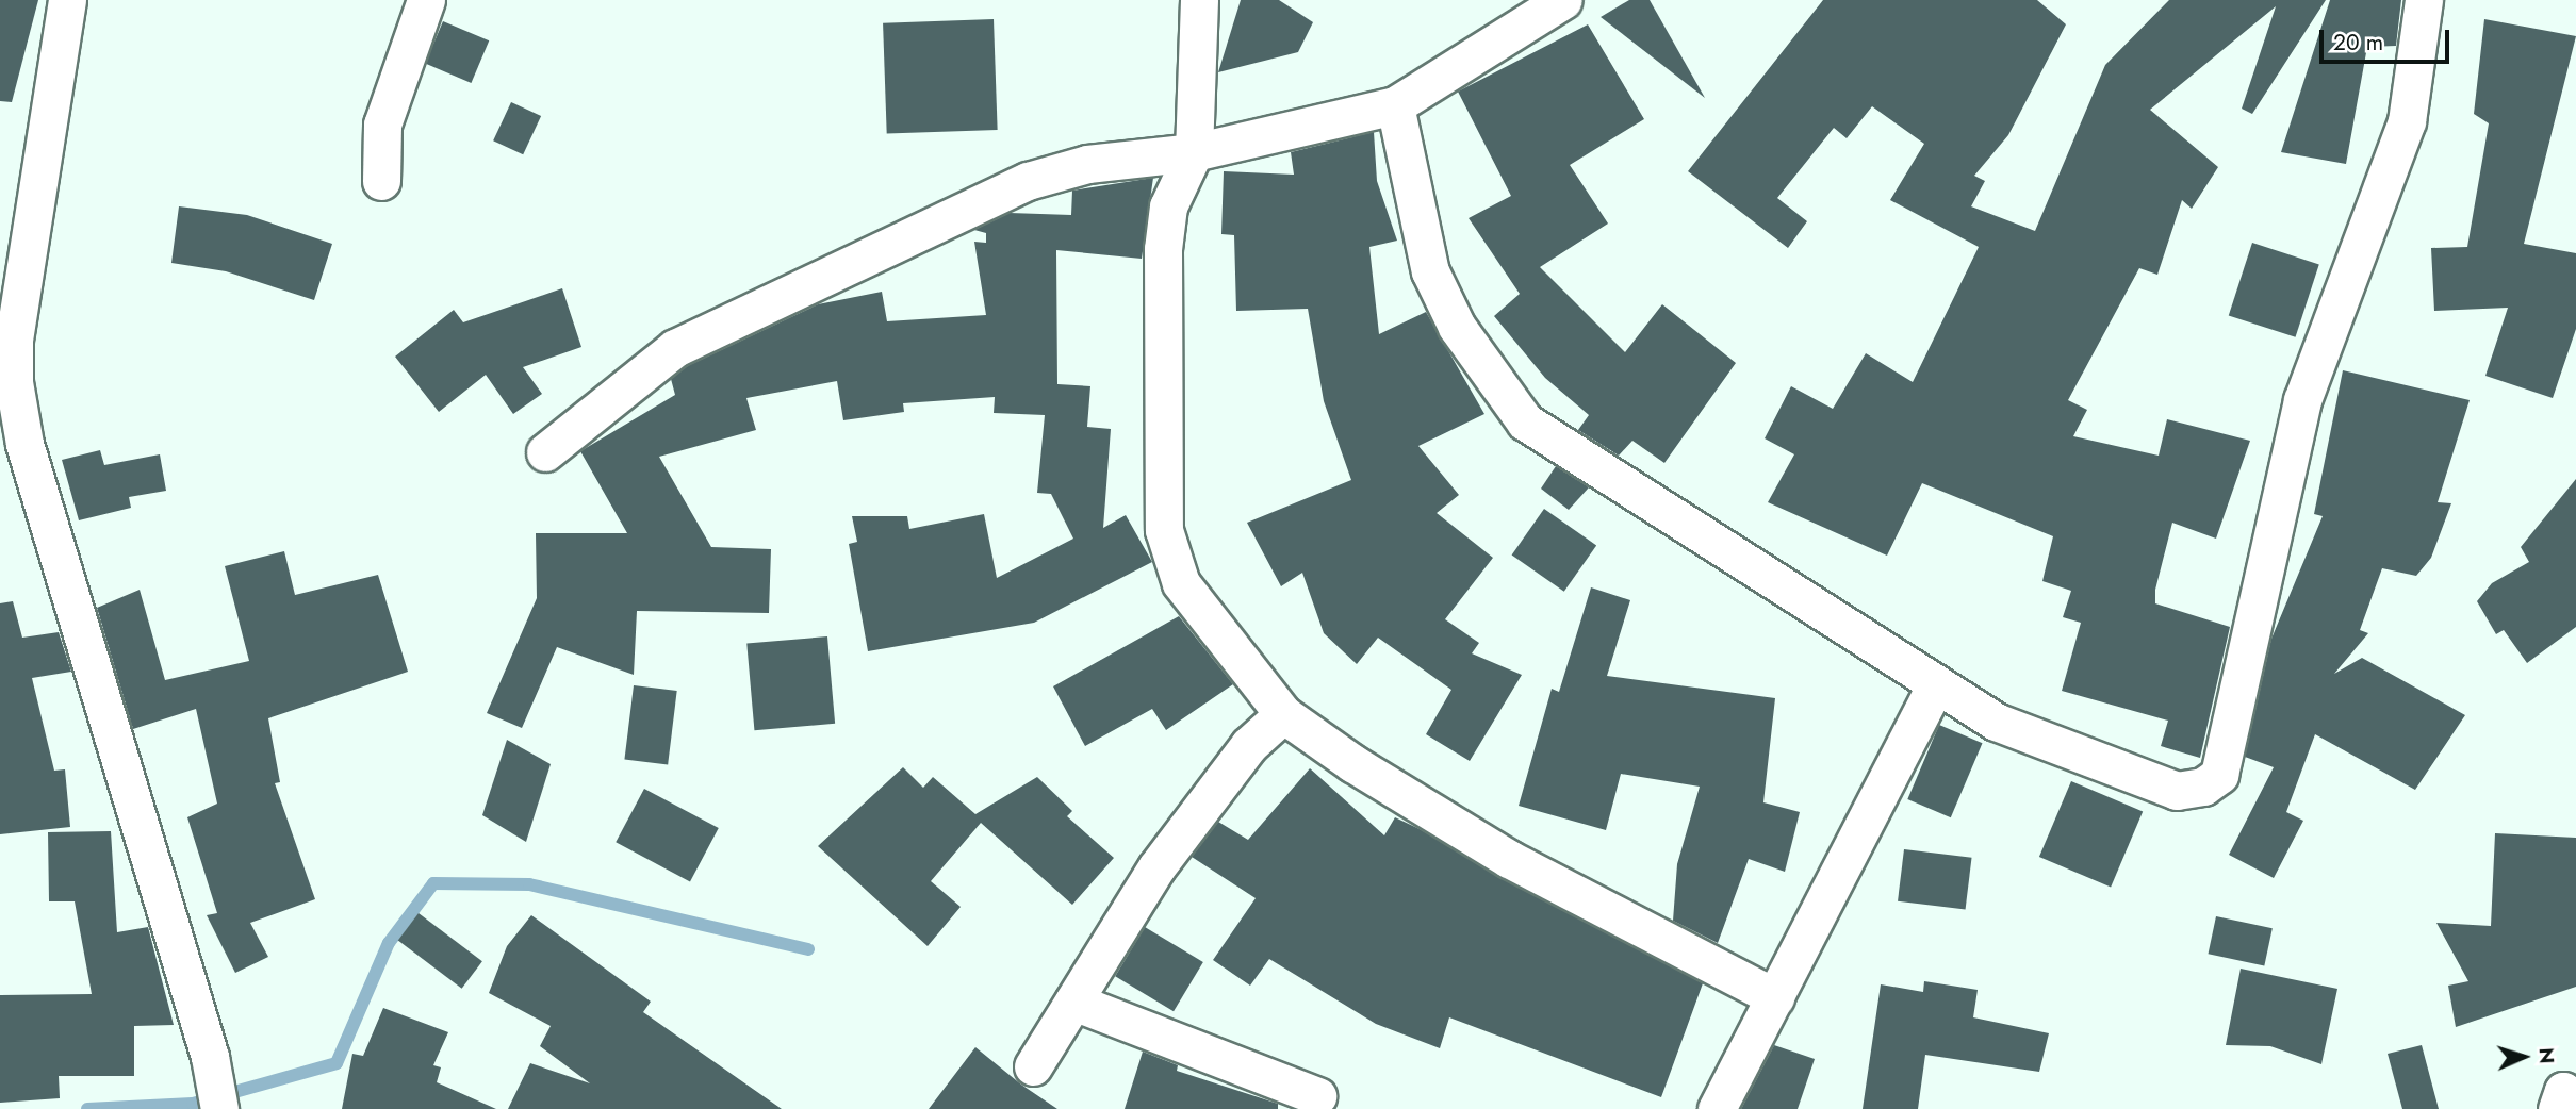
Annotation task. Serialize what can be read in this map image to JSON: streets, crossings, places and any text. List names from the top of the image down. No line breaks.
{"scale_bar":"20 m","north":"right"}
